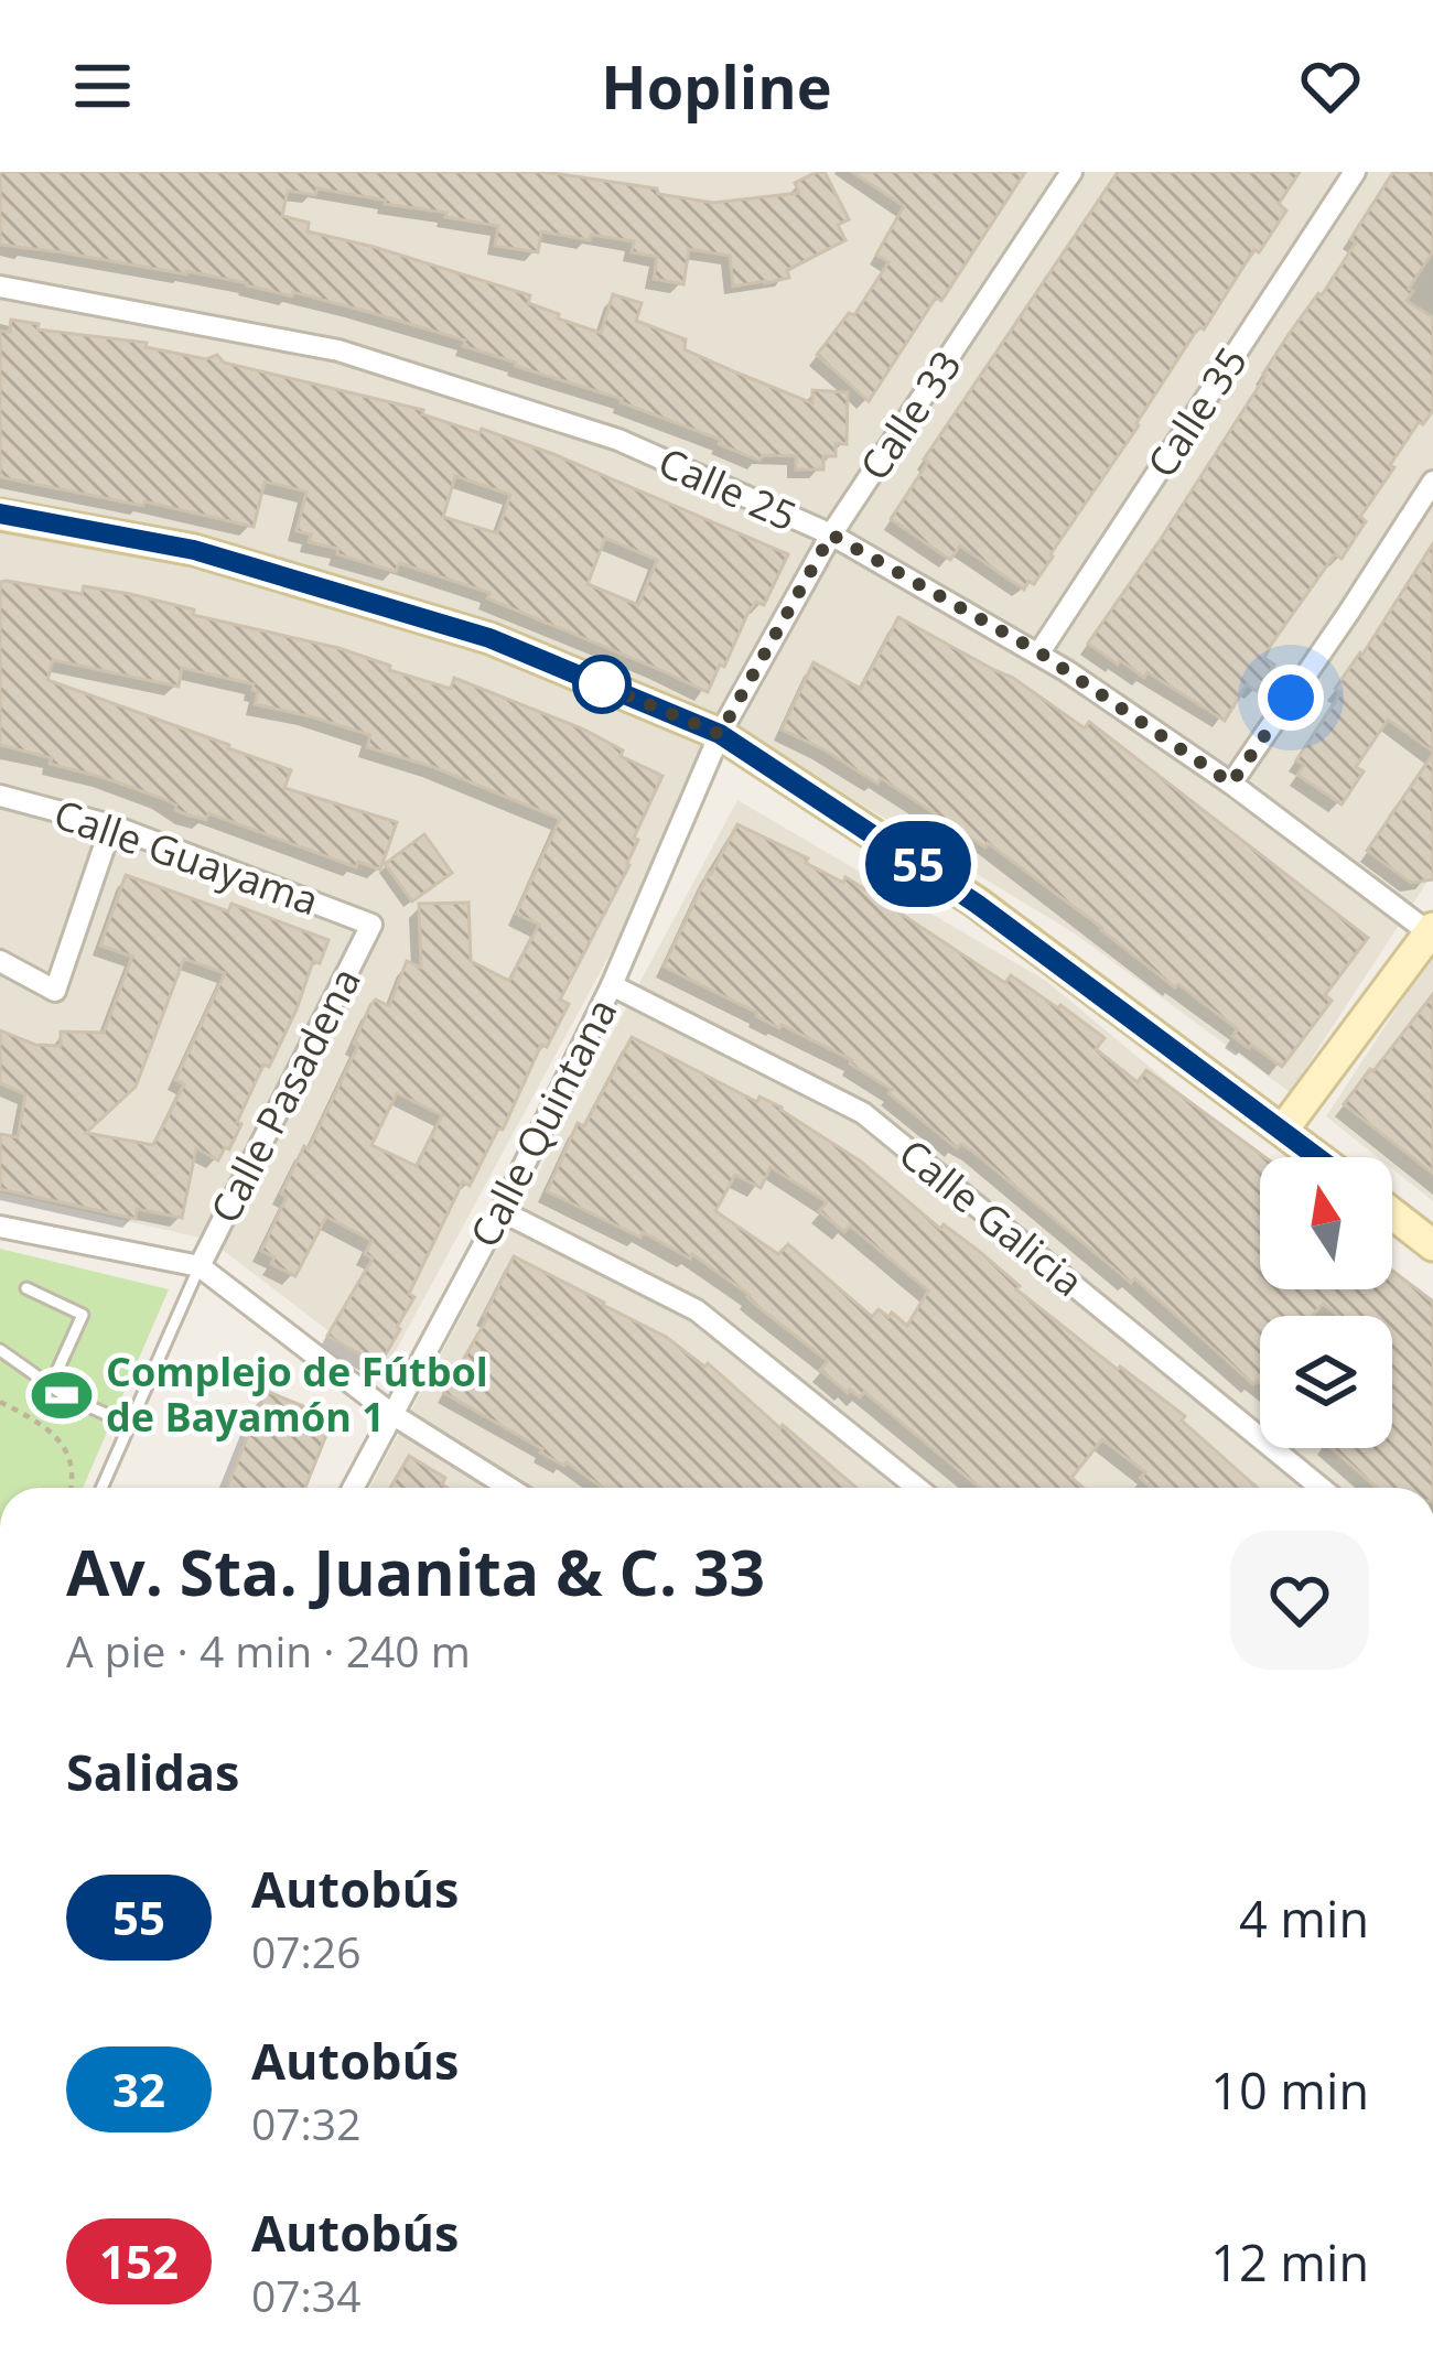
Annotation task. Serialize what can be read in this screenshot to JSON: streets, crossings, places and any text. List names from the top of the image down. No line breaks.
{"streets":{"street":["Calle 35","Calle 33","Calle 25","Calle Guayama","Calle Pasadena","Calle Quintana","Calle Galicia"]},"crossings":[["Calle 35","Calle 25"],["Calle 33","Calle 25"],["Calle 33","Calle Quintana"],["Calle Guayama","Calle Pasadena"],["Calle Quintana","Calle Galicia"]],"places":{"sports":["Complejo de Fútbol de Bayamón 1"]},"lines":["bus line 55"],"north":"top","page":{"header":"Hopline","on_map":"55","heading":[["Av. Sta. Juanita & C. 33","A pie · 4 min · 240 m"],"Salidas"],"list":[{"mark":"55","name":"Autobús","note":"07:26","value":"4 min"},{"mark":"32","name":"Autobús","note":"07:32","value":"10 min"},{"mark":"152","name":"Autobús","note":"07:34","value":"12 min"}]}}
